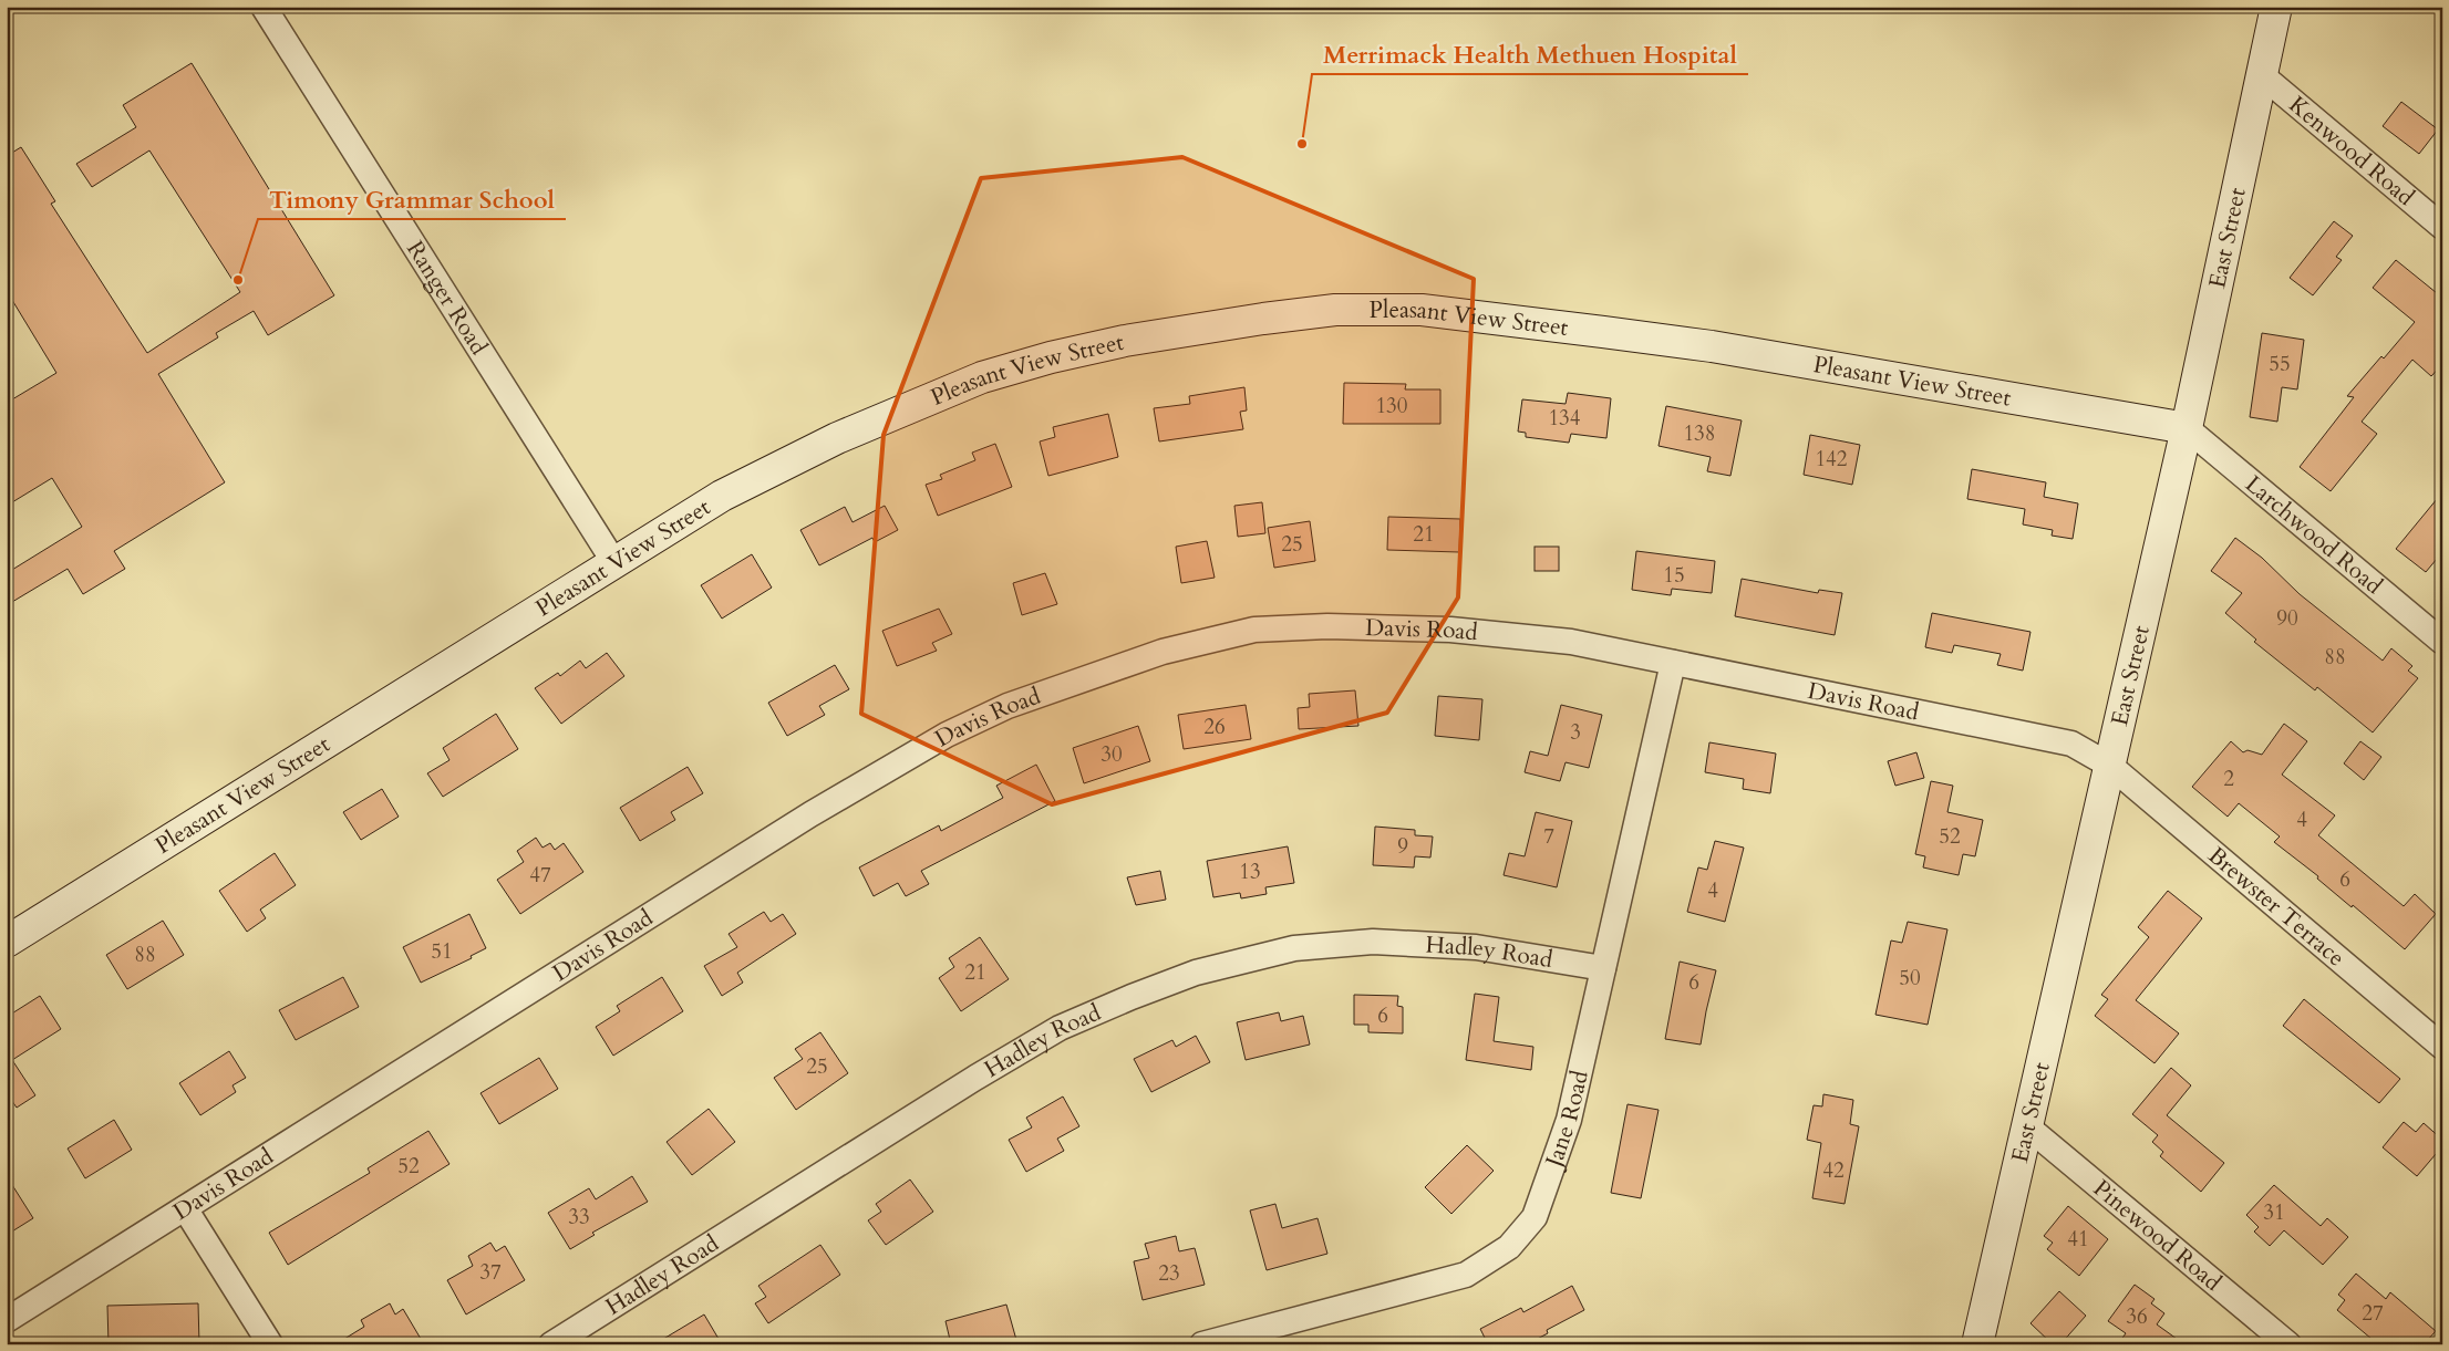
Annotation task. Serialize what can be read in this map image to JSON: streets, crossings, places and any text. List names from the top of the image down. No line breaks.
{"streets":{"street":["Kenwood Road","East Street","Ranger Road","Pleasant View Street","Larchwood Road","Davis Road","Brewster Terrace","Hadley Road","Jane Road","Pinewood Road"]},"crossings":[["Kenwood Road","East Street"],["East Street","Pleasant View Street"],["East Street","Larchwood Road"],["East Street","Davis Road"],["East Street","Brewster Terrace"],["East Street","Pinewood Road"],["Ranger Road","Pleasant View Street"],["Pleasant View Street","Larchwood Road"],["Davis Road","Brewster Terrace"],["Davis Road","Jane Road"],["Hadley Road","Jane Road"]],"places":["Merrimack Health Methuen Hospital","Timony Grammar School"],"house_numbers":["55","130","134","138","142","21","25","15","90","88","26","3","30","2","4","7","52","9","13","47","6","4","51","88","21","50","6","6","25","52","42","31","33","41","37","23","27","36"]}
